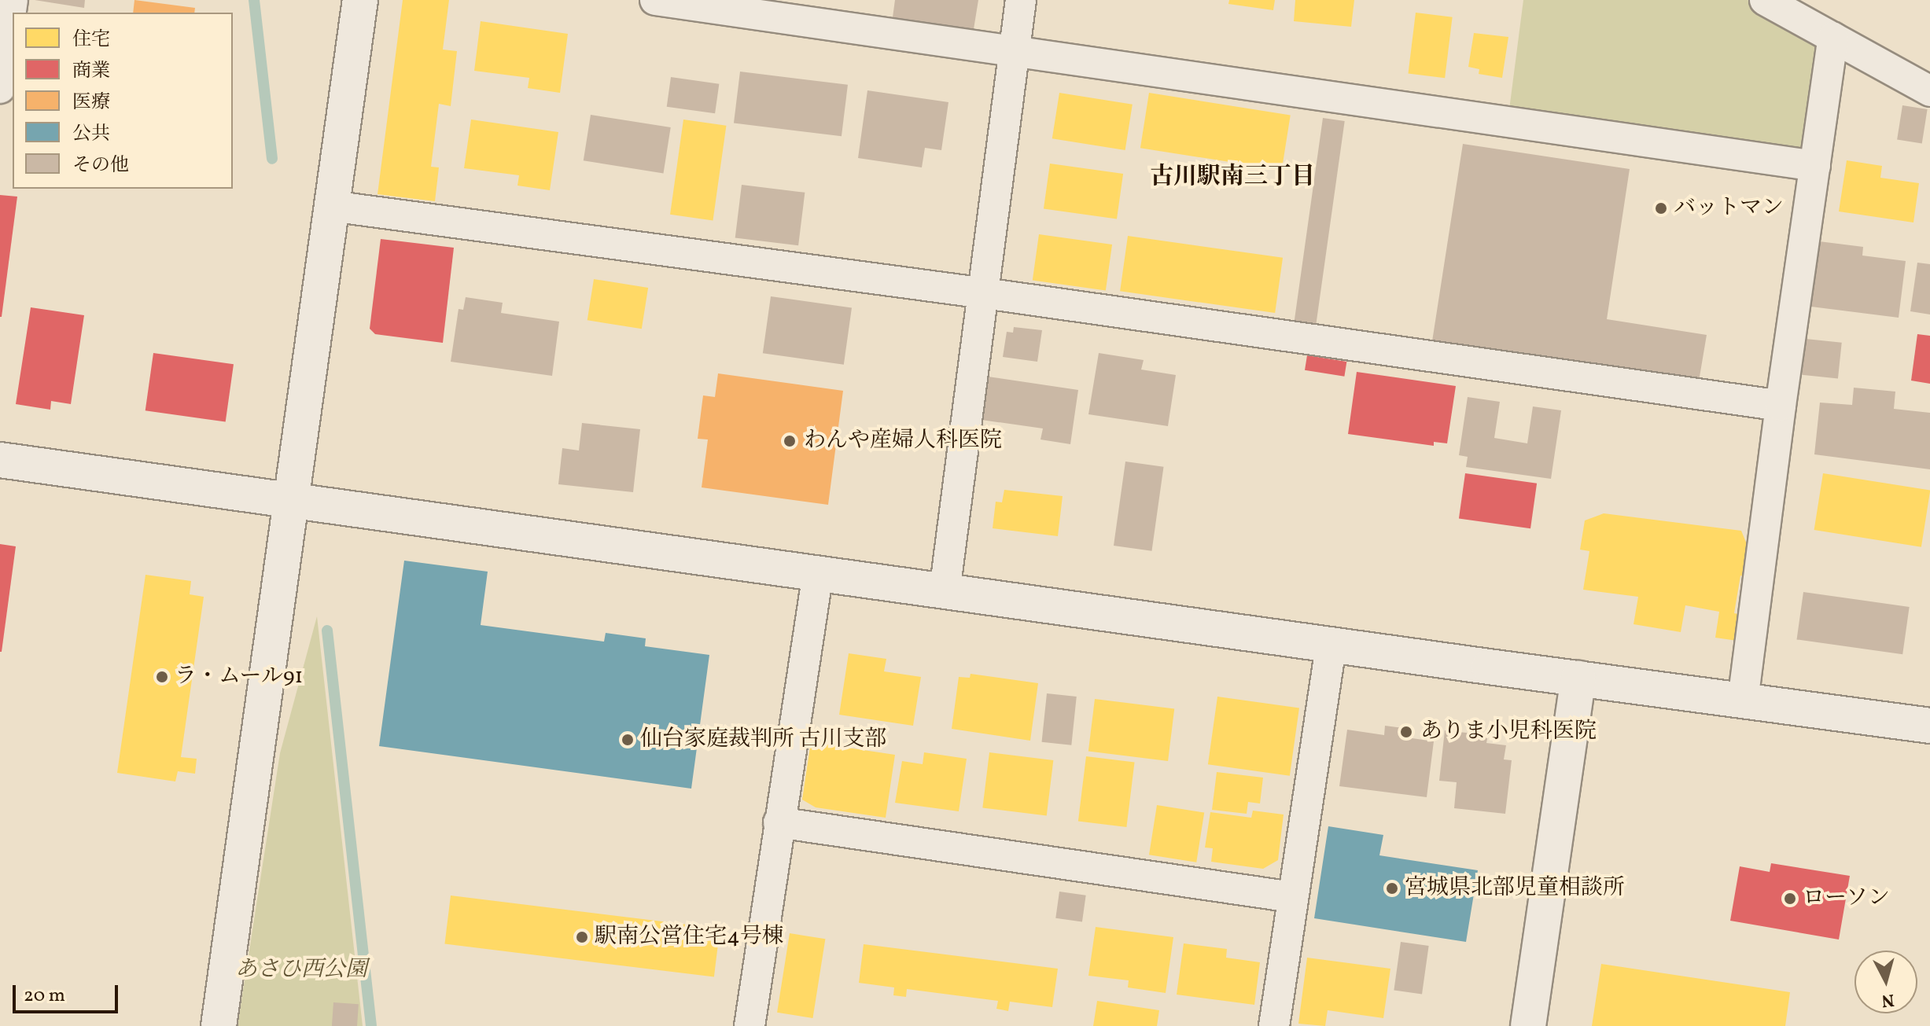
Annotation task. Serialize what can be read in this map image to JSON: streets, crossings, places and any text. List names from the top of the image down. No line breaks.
{"districts":["古川駅南三丁目"],"parks":["あさひ西公園"],"places":["バットマン","わんや産婦人科医院","ラ・ムール91","ありま小児科医院","仙台家庭裁判所 古川支部","宮城県北部児童相談所","ローソン","駅南公営住宅4号棟"],"legend":["住宅","商業","医療","公共","その他"],"scale_bar":"20 m","north":"bottom"}
